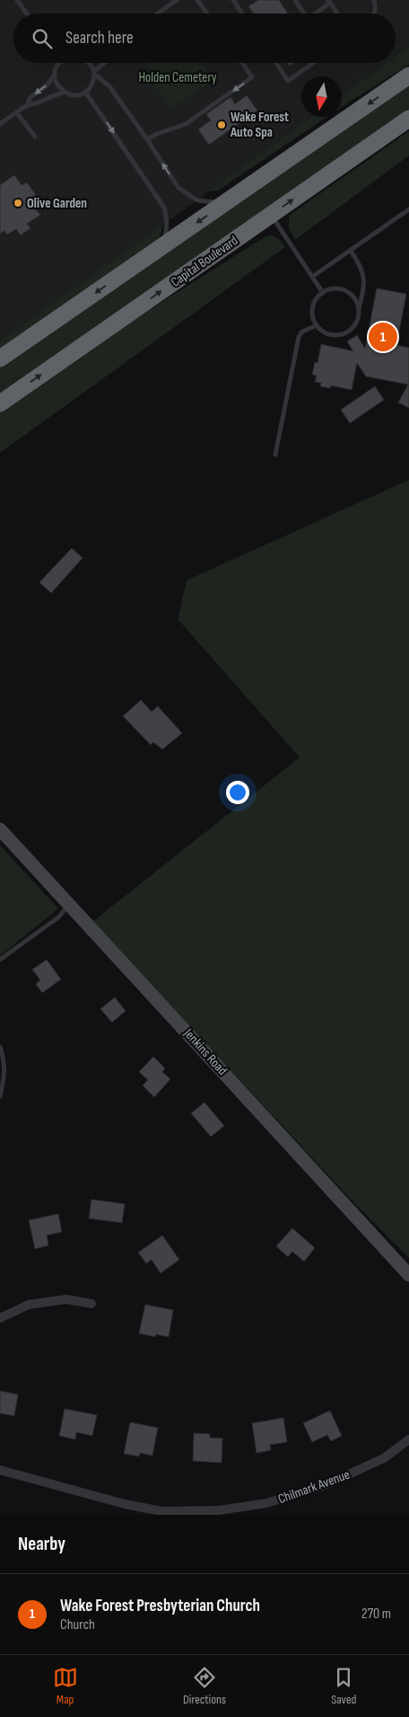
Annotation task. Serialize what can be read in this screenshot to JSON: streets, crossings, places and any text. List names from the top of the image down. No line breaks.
{"streets":{"highway":["Capital Boulevard"],"street":["Jenkins Road","Chilmark Avenue"]},"parks":["Holden Cemetery"],"places":["Wake Forest Auto Spa","Olive Garden"],"north":"bottom","page":{"search":"Search here","pins":"1","heading":"Nearby","list":[{"mark":"1","name":"Wake Forest Presbyterian Church","note":"Church","value":"270 m"}],"nav":["Map","Directions","Saved"]}}
